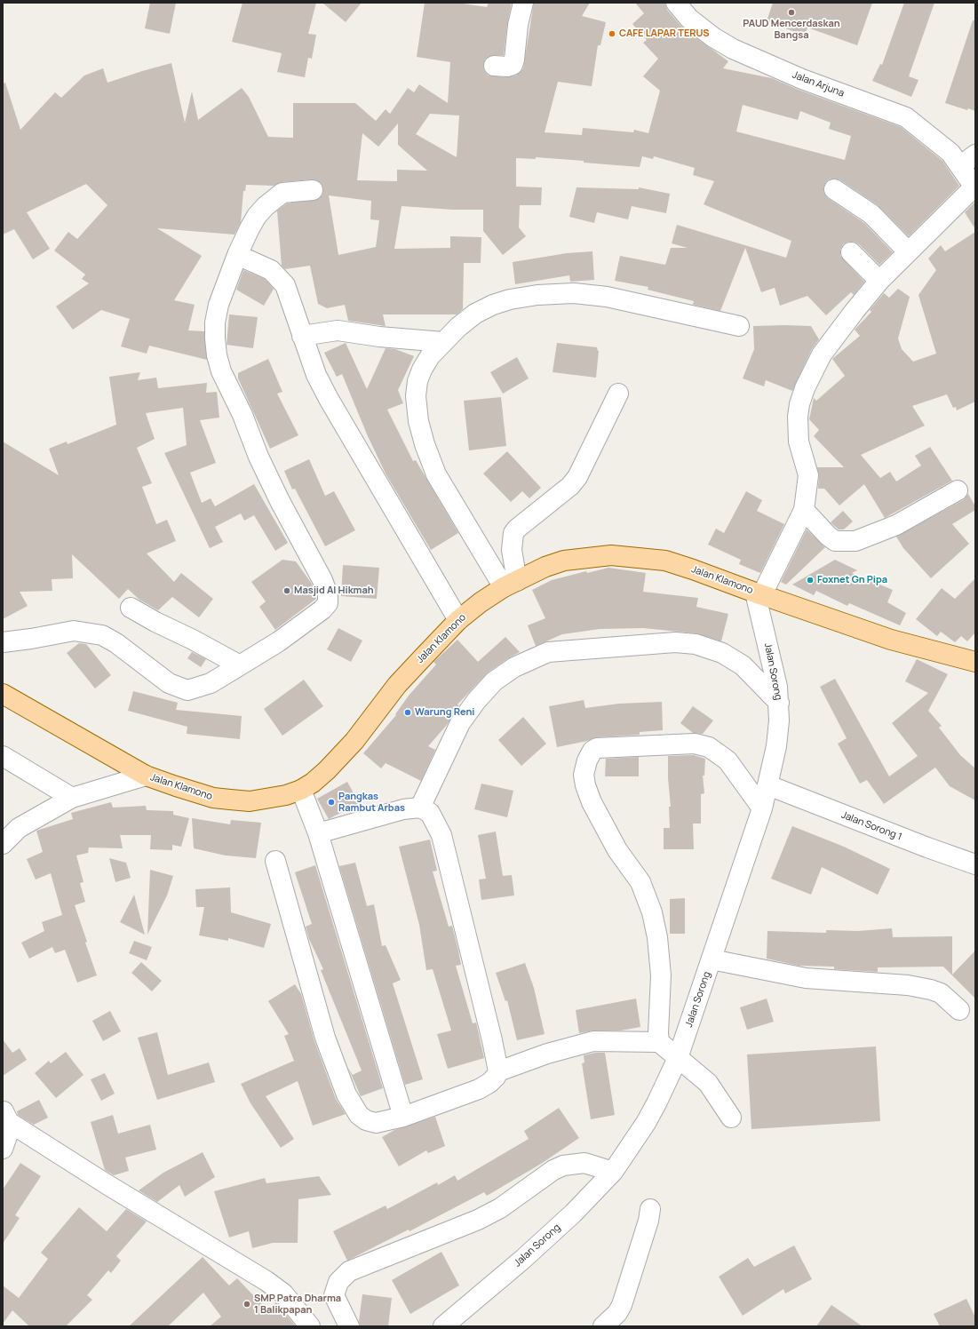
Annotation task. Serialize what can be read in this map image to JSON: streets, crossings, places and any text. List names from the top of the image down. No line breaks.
{"streets":{"main road":["Jalan Klamono"],"street":["Jalan Arjuna","Jalan Sorong","Jalan Sorong 1"]},"crossings":[["Jalan Klamono","Jalan Sorong"],["Jalan Sorong","Jalan Sorong 1"]],"places":["PAUD Mencerdaskan Bangsa","CAFE LAPAR TERUS","Foxnet Gn Pipa","Masjid Al Hikmah","Warung Reni","Pangkas Rambut Arbas","SMP Patra Dharma 1 Balikpapan"]}
